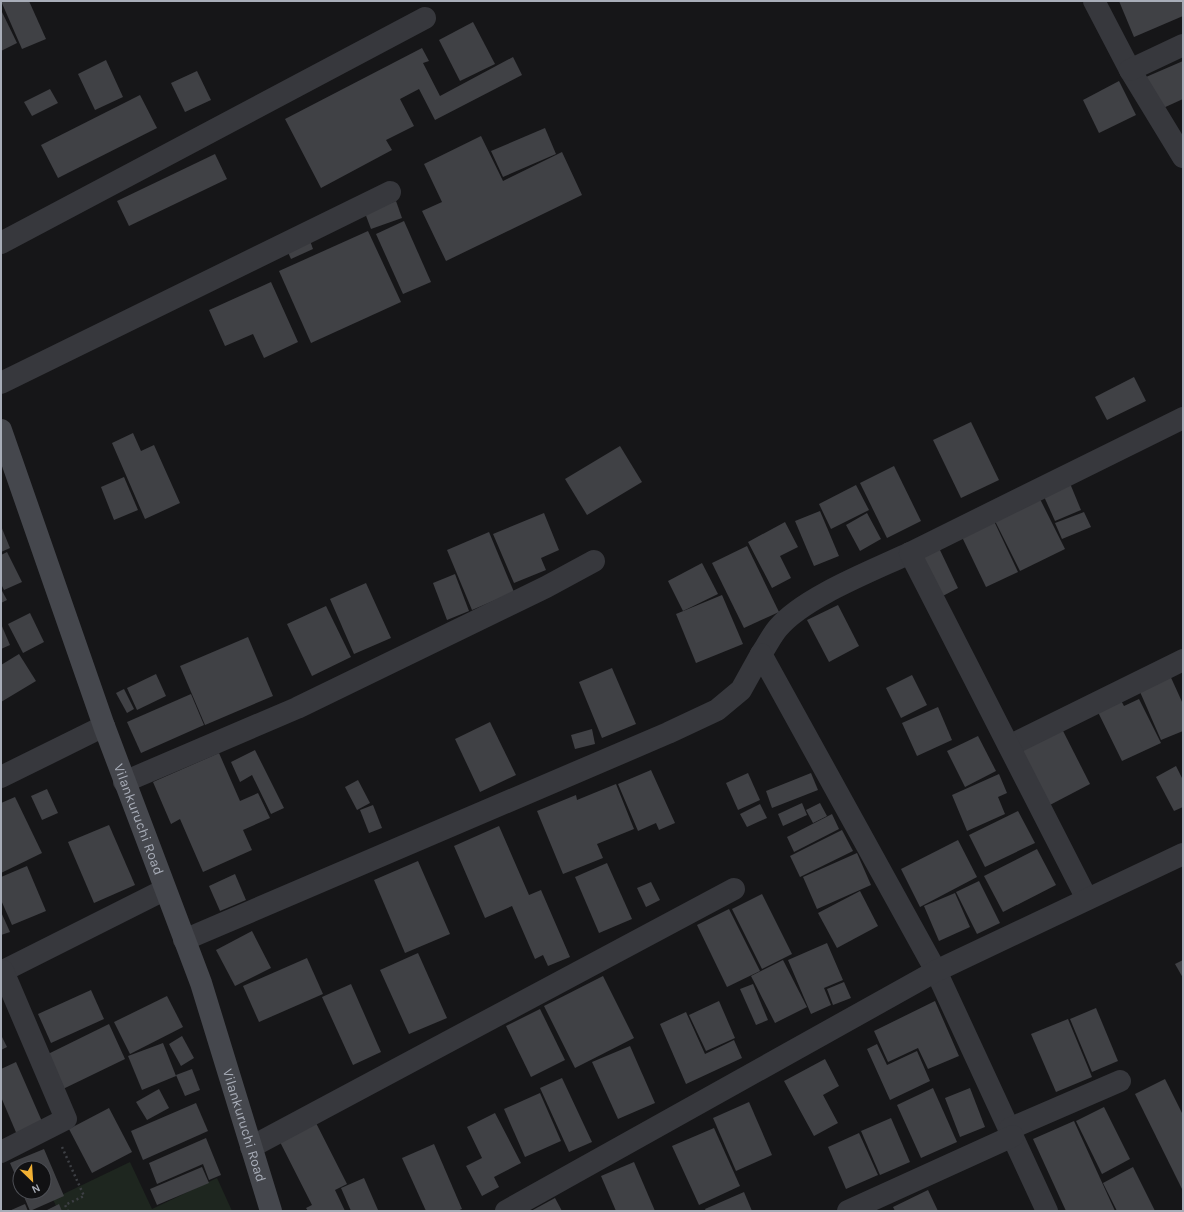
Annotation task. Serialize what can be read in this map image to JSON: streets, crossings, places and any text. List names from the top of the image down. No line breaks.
{"streets":{"main road":["Vilankuruchi Road"]},"north":"bottom right"}
